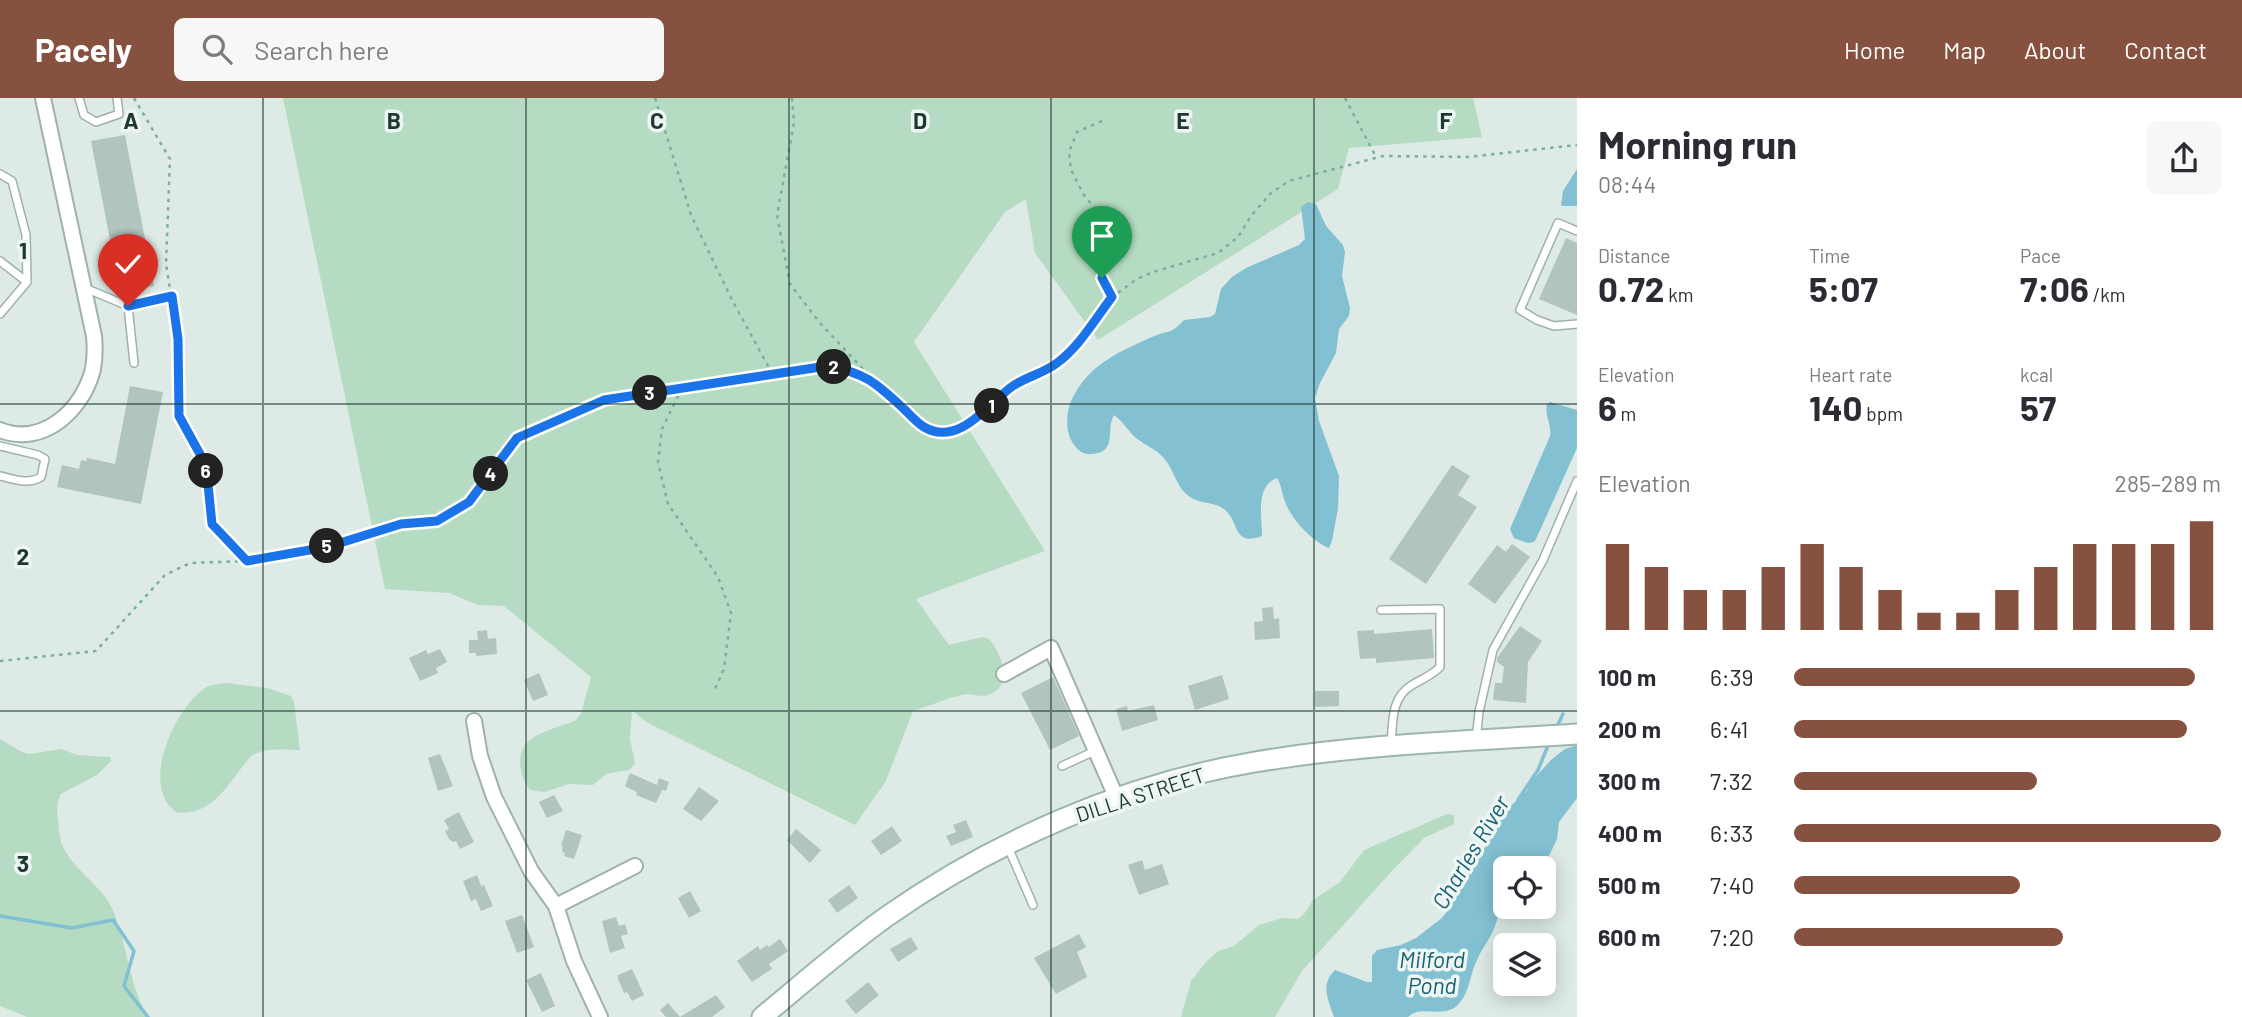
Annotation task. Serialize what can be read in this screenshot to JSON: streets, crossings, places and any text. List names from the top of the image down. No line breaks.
{"streets":{"main road":["DILLA STREET"]},"water":["Charles River","Milford Pond"],"page":{"header":"Pacely","search":"Search here","nav":["Home","Map","About","Contact"],"heading":["Morning run","08:44"],"stats":[["Distance","0.72 km"],["Time","5:07"],["Pace","7:06 /km"],["Elevation","6 m"],["Heart rate","140 bpm"],["kcal","57"]],"pins":["2","3","1","6","4","5"],"chart":["Elevation","285–289 m"],"list":[{"name":"100 m","note":"6:39"},{"name":"200 m","note":"6:41"},{"name":"300 m","note":"7:32"},{"name":"400 m","note":"6:33"},{"name":"500 m","note":"7:40"},{"name":"600 m","note":"7:20"}]},"grid":{"columns":["A","B","C","D","E","F"],"rows":["1","2","3"]}}
